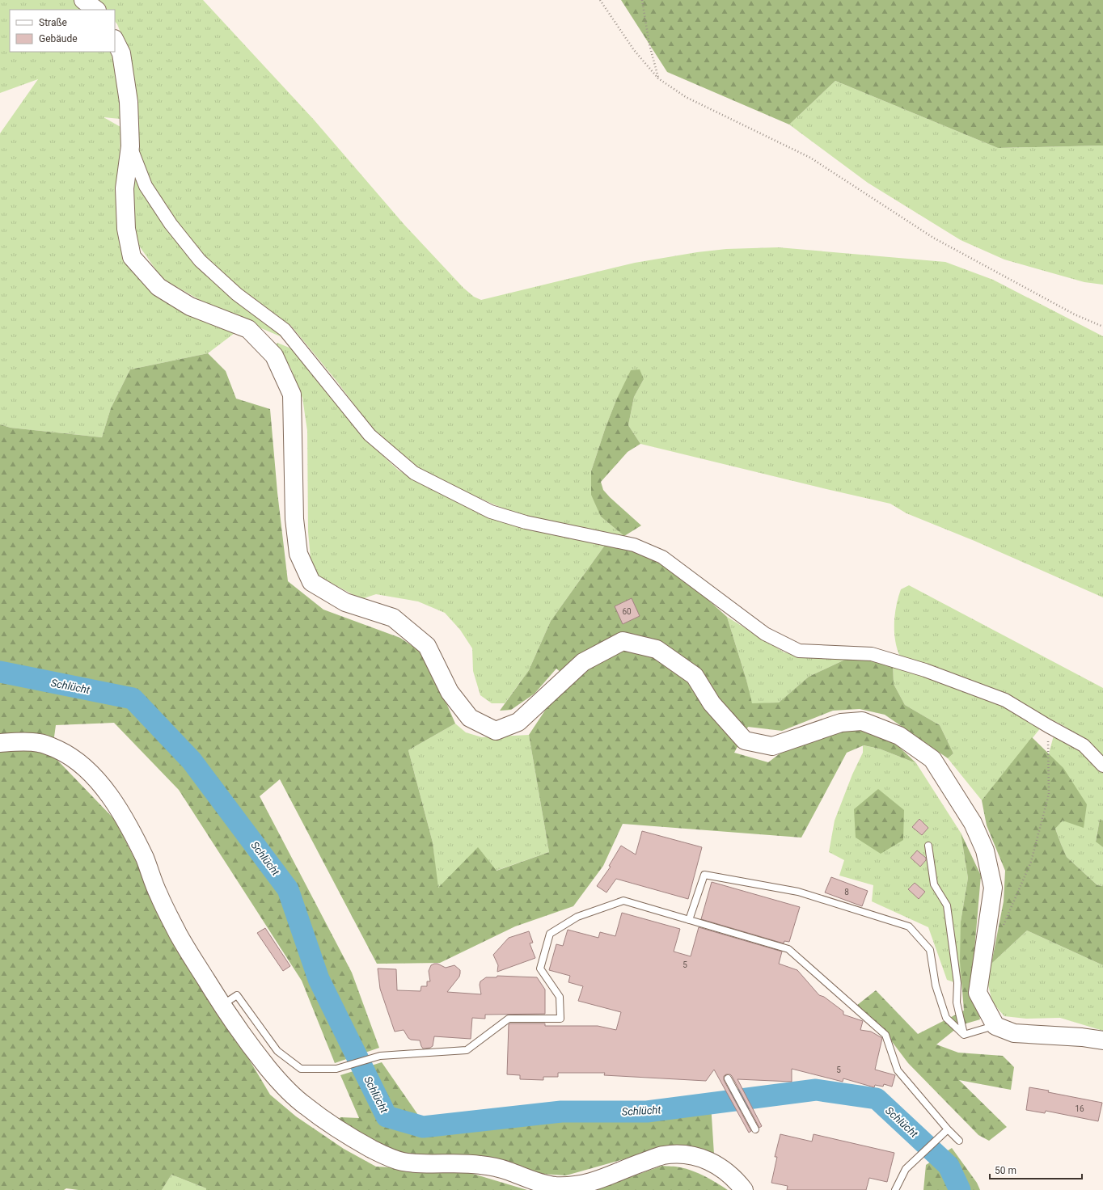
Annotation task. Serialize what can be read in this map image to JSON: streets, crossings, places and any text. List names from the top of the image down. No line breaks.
{"water":["Schlücht"],"house_numbers":["60","8","5","5","16"],"legend":["Straße","Gebäude"],"scale_bar":"50 m"}
